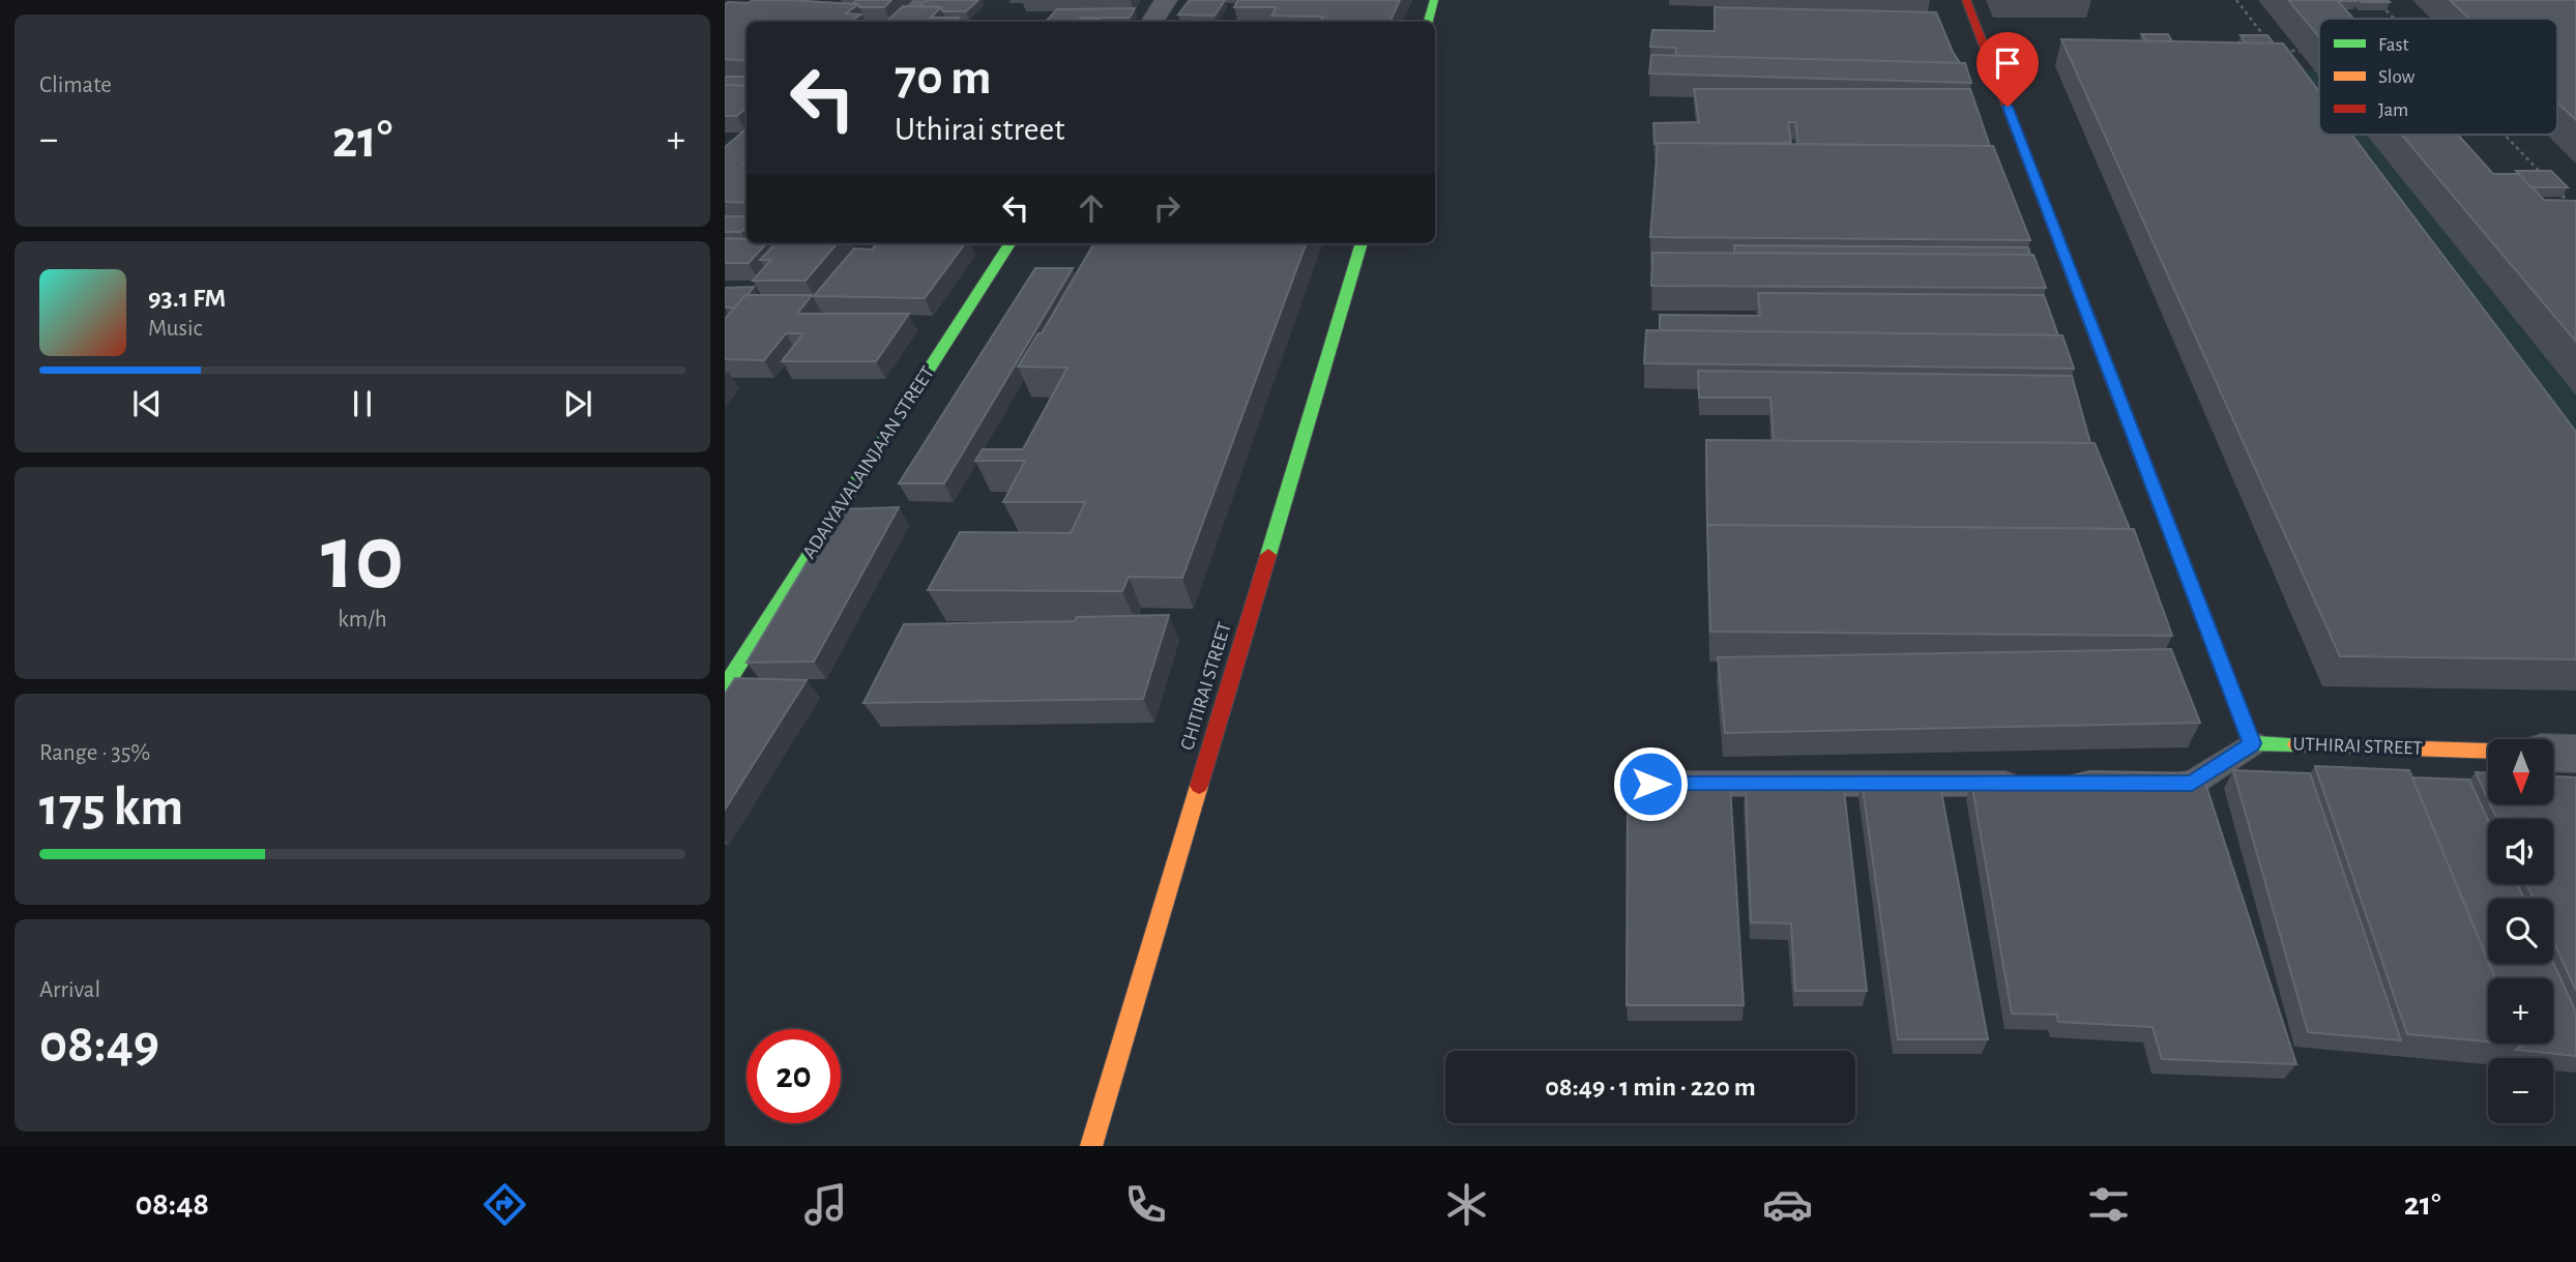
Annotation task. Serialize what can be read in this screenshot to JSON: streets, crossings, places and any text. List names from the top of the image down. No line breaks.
{"streets":{"street":["ADAIYAVALAINJAAN STREET","CHITIRAI STREET","UTHIRAI STREET"]},"legend":["Fast","Slow","Jam"],"north":"bottom","page":{"tile":["Climate",["10","km/h"],["Range · 35%","175 km"],["Arrival","08:49"]],"turn":["70 m","Uthirai street"],"heat":["−","21°","+"],"song":["93.1 FM","Music"],"map_buttons":["+","−"],"limit":"20","trip":"08:49 · 1 min · 220 m","tabs":["08:48","21°"]}}
